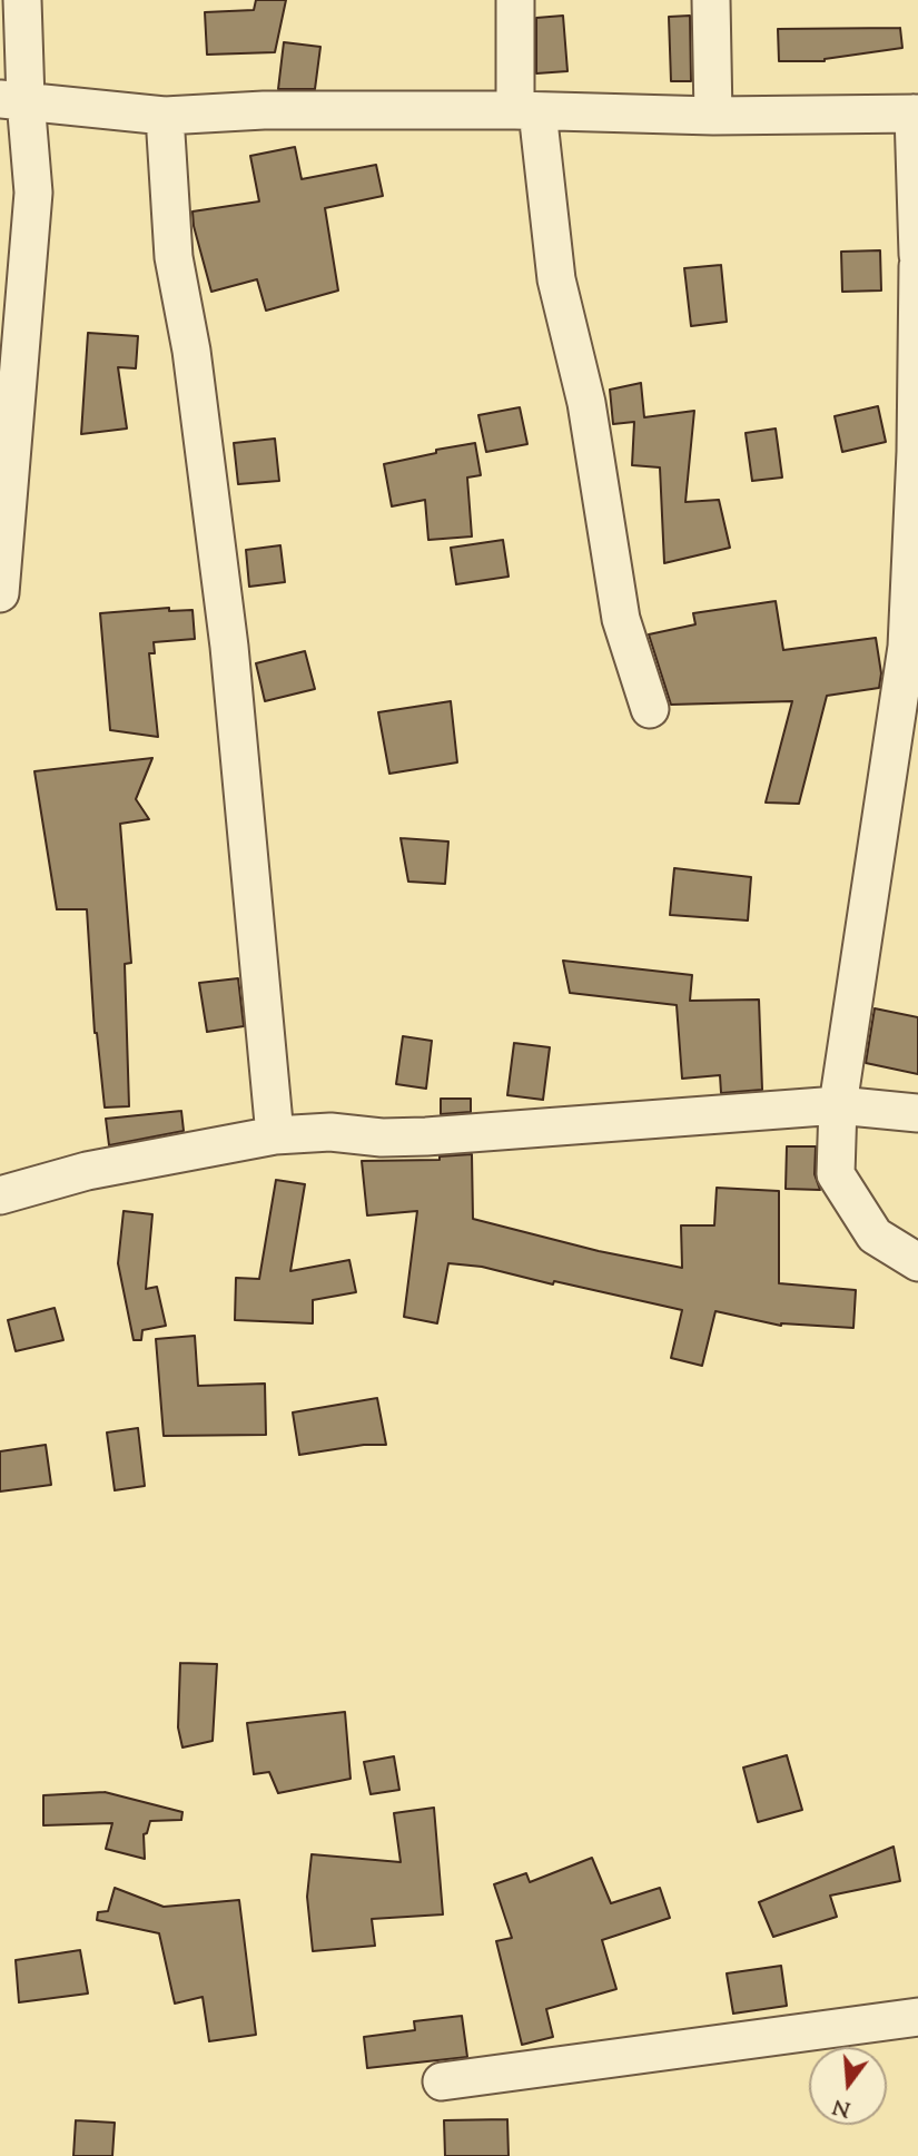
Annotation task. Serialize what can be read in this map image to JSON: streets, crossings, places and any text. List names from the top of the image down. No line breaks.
{"north":"bottom"}
